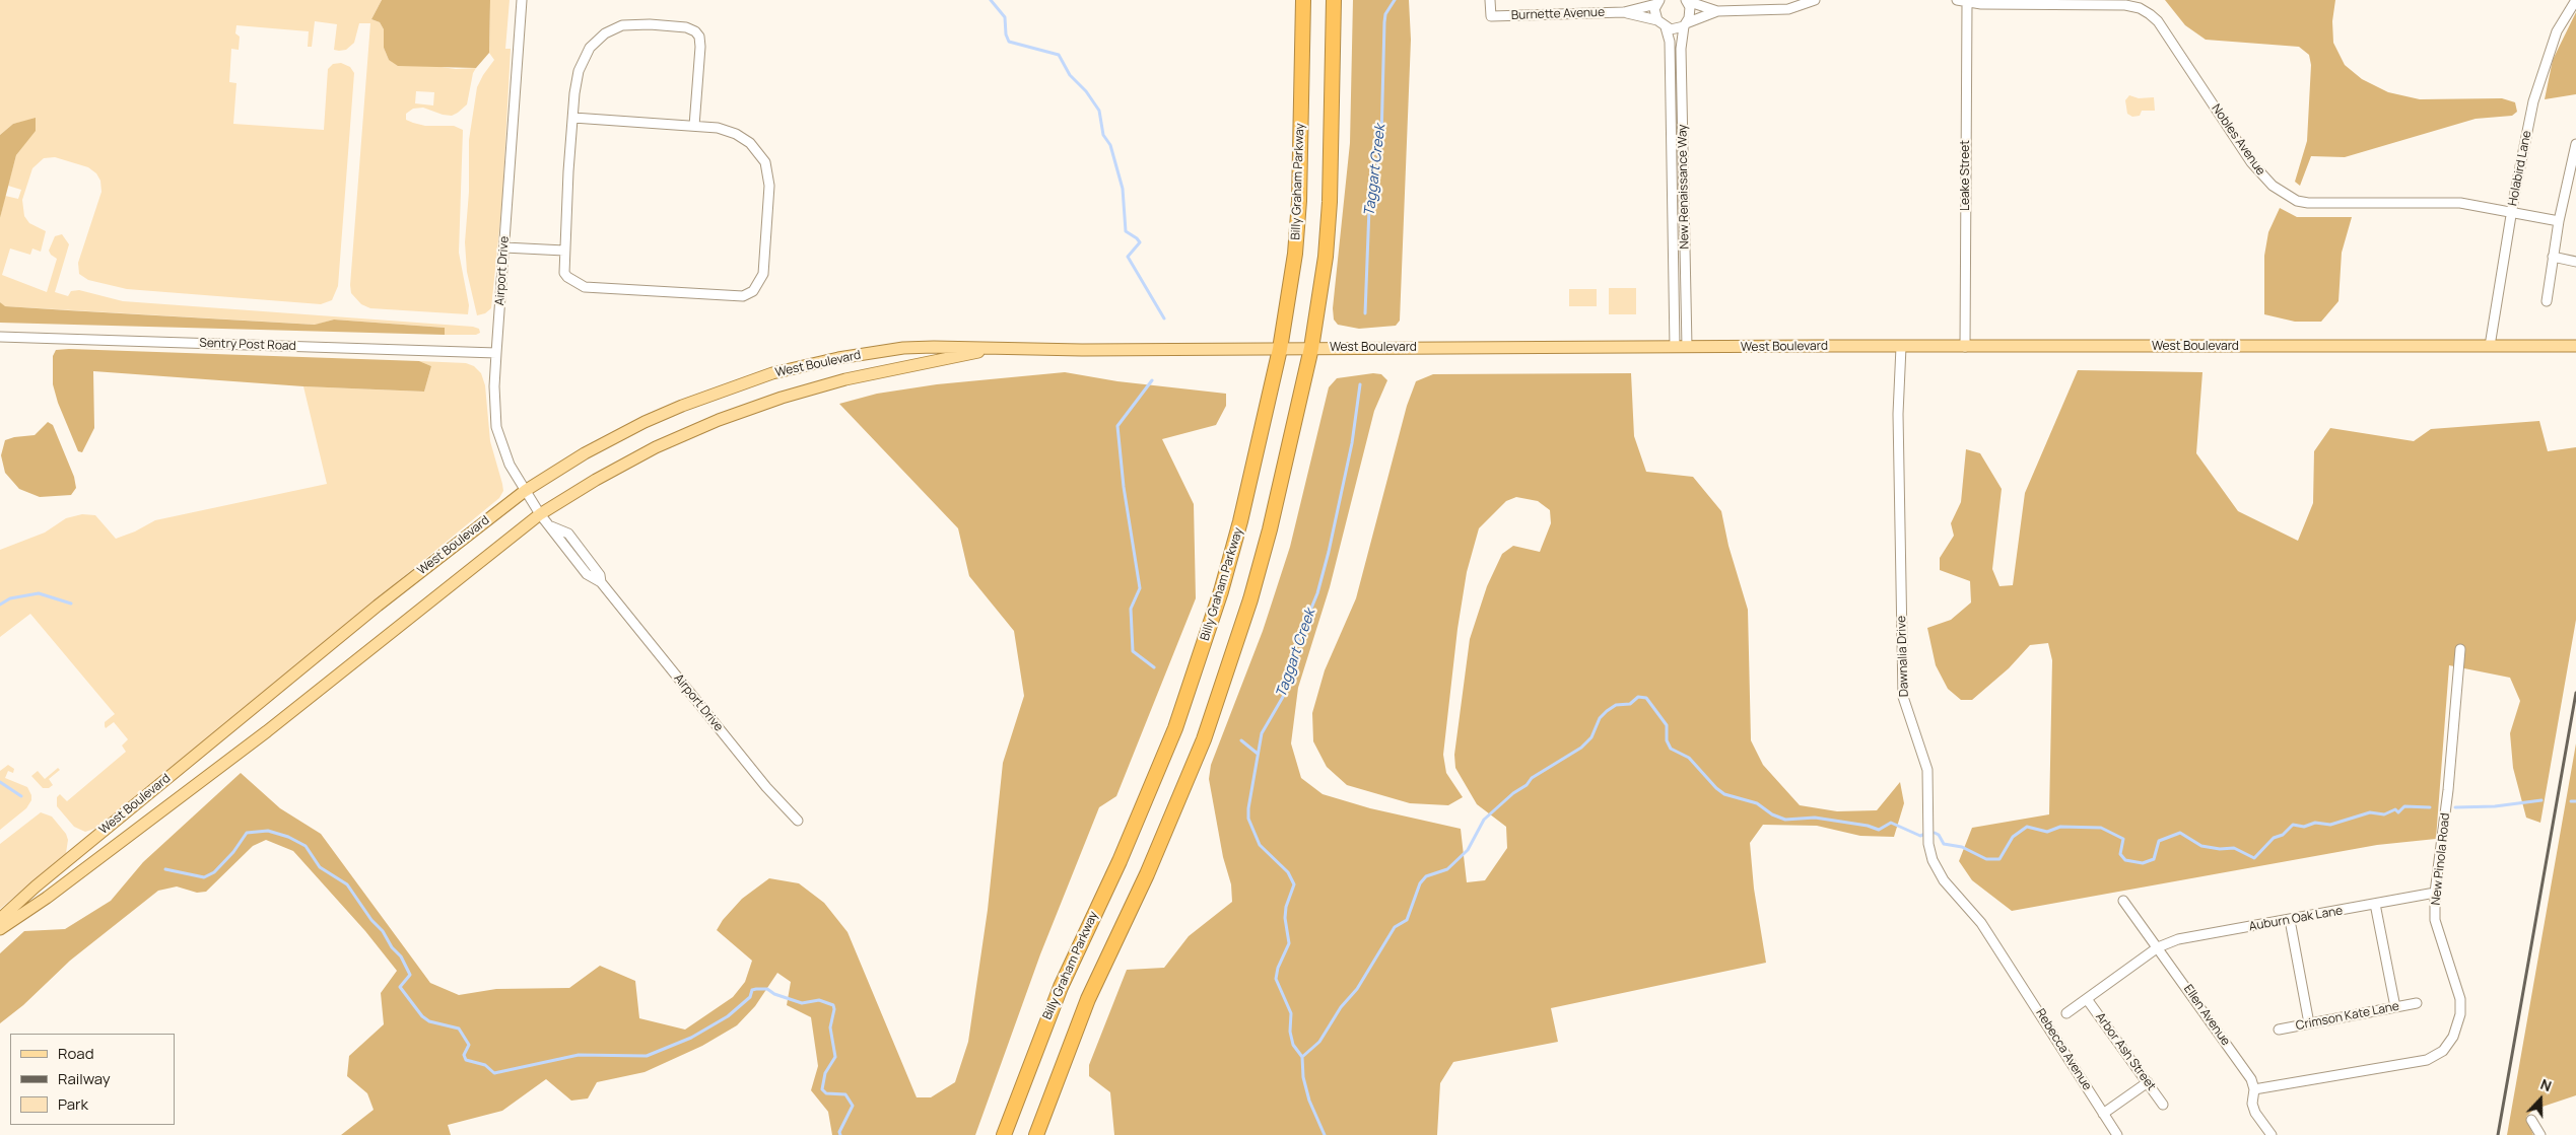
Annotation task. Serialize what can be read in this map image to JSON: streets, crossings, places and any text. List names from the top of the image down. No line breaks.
{"streets":{"highway":["Billy Graham Parkway"],"main road":["West Boulevard"],"street":["Burnette Avenue","Nobles Avenue","Holabird Lane","Leake Street","New Renaissance Way","Airport Drive","Sentry Post Road","Dawnalia Drive","New Pinola Road","Auburn Oak Lane","Ellen Avenue","Crimson Kate Lane","Rebecca Avenue","Arbor Ash Street"]},"crossings":[["Nobles Avenue","Holabird Lane"],["Nobles Avenue","Leake Street"],["Holabird Lane","West Boulevard"],["Leake Street","West Boulevard"],["Billy Graham Parkway","West Boulevard"],["New Renaissance Way","West Boulevard"],["Airport Drive","Sentry Post Road"],["Airport Drive","West Boulevard"],["West Boulevard","Dawnalia Drive"],["Dawnalia Drive","Rebecca Avenue"],["New Pinola Road","Auburn Oak Lane"],["New Pinola Road","Ellen Avenue"],["Auburn Oak Lane","Ellen Avenue"],["Auburn Oak Lane","Arbor Ash Street"]],"water":["Taggart Creek"],"legend":["Road","Railway","Park"],"north":"top"}
